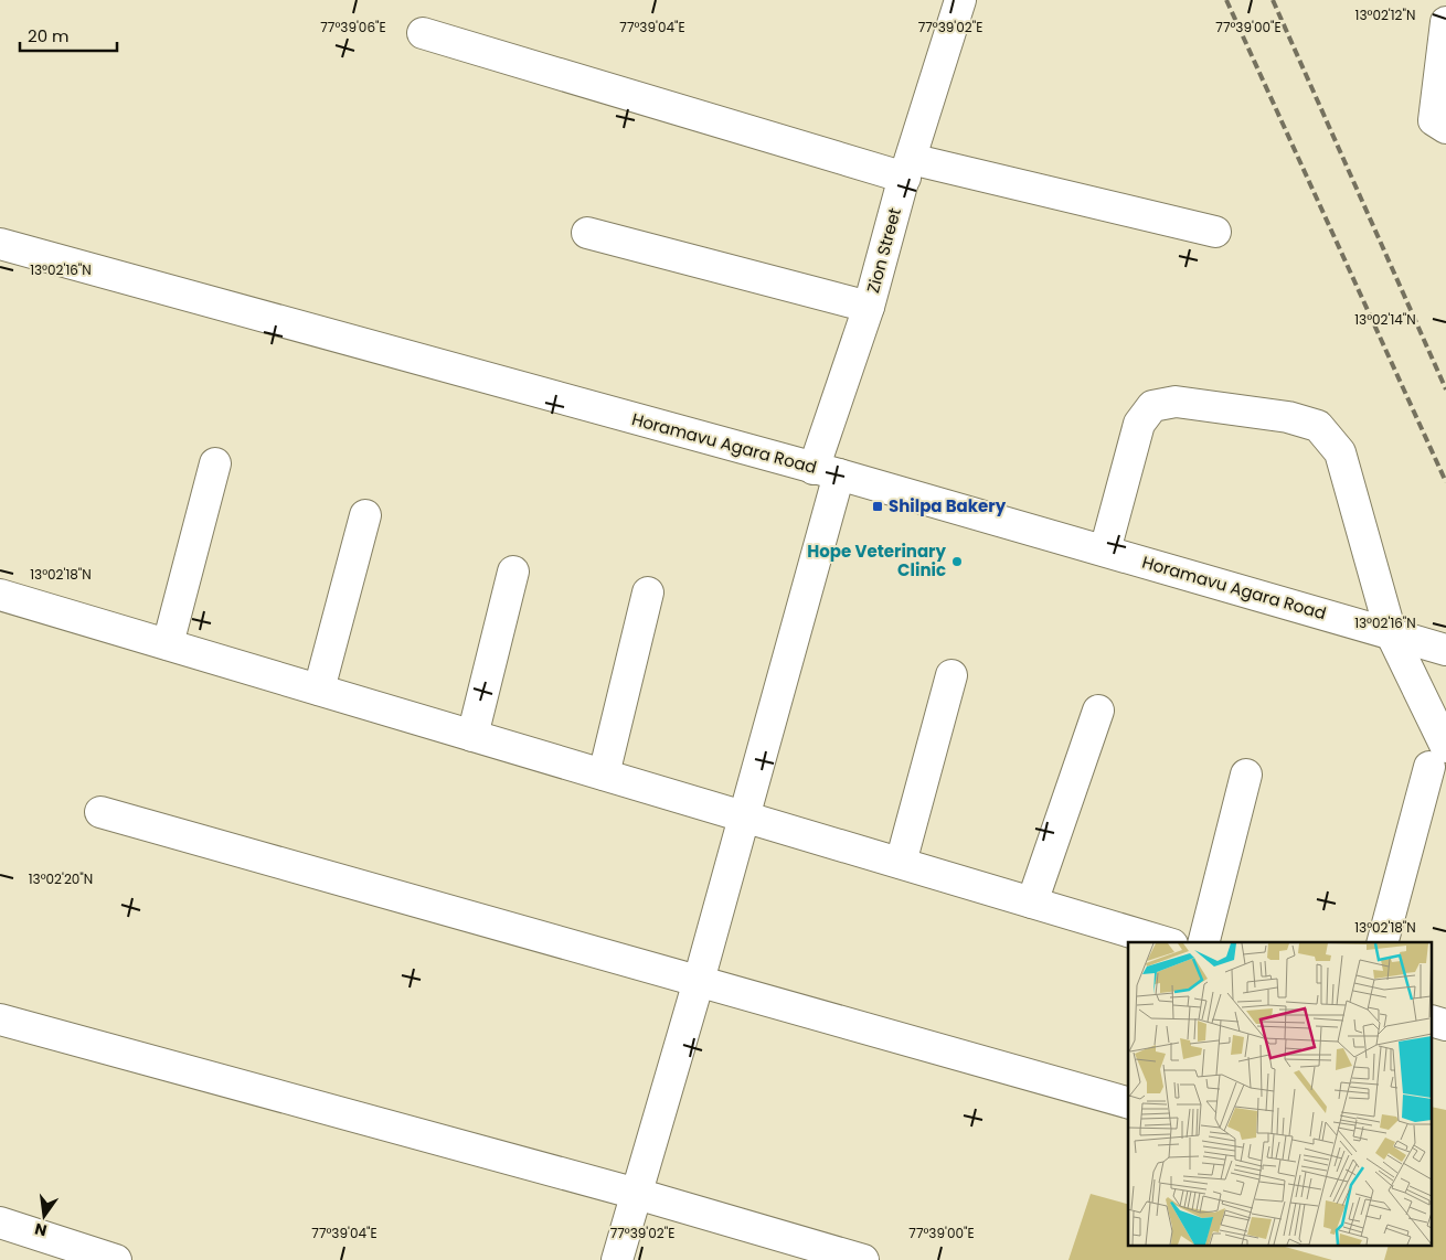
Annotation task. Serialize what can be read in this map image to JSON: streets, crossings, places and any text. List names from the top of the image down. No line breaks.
{"streets":{"street":["Zion Street","Horamavu Agara Road"]},"crossings":[["Zion Street","Horamavu Agara Road"]],"places":{"transit":["Shilpa Bakery"],"other":["Hope Veterinary Clinic"]},"scale_bar":"20 m","north":"bottom","coordinates":["13°02'12\"N","77°39'06\"E","77°39'04\"E","77°39'02\"E","77°39'00\"E","13°02'16\"N","13°02'14\"N","13°02'18\"N","13°02'20\"N"]}
